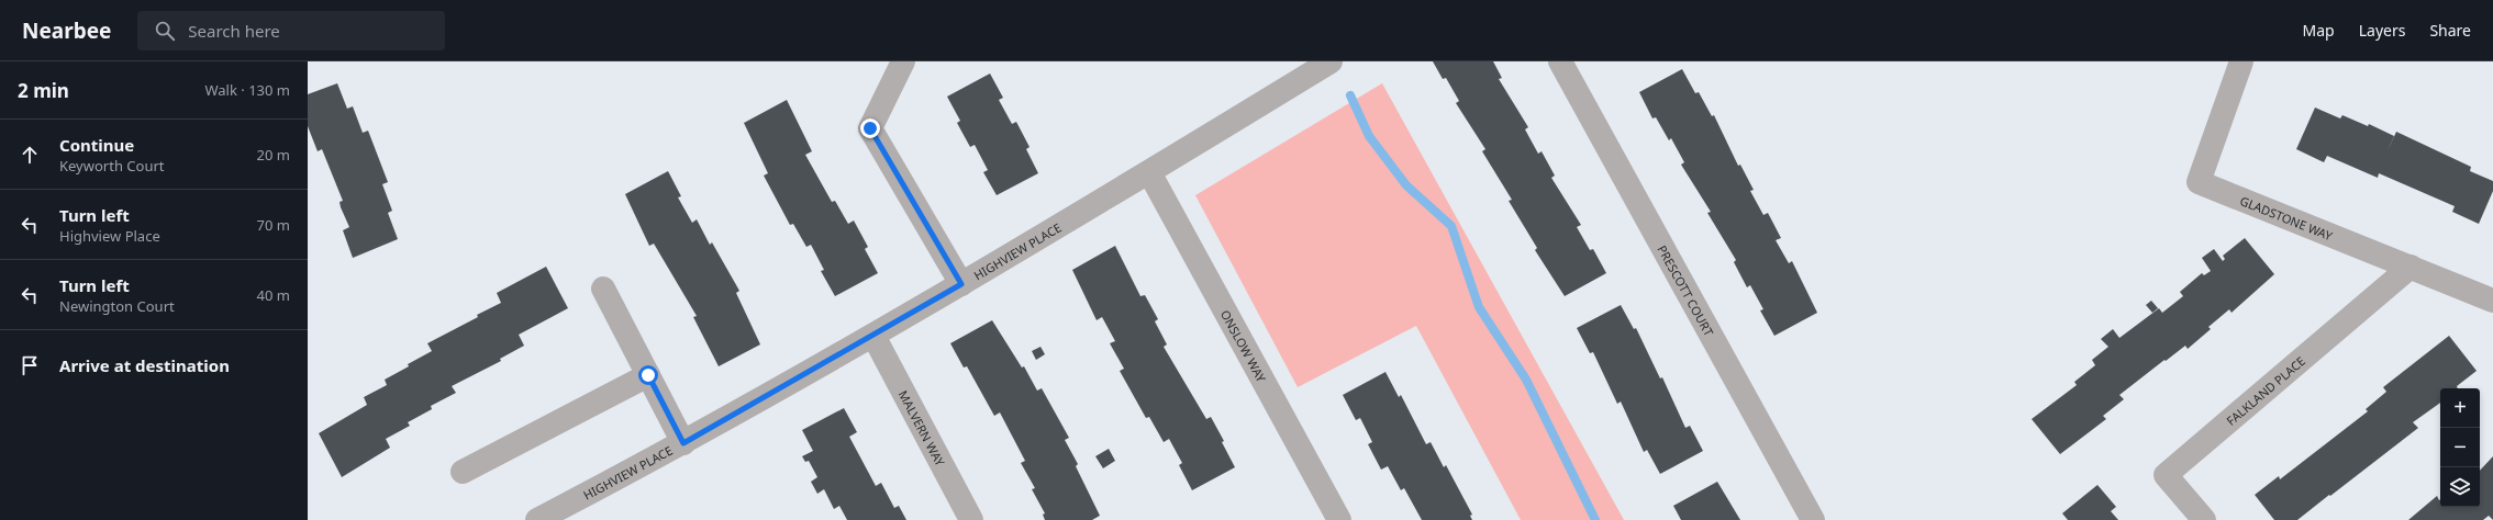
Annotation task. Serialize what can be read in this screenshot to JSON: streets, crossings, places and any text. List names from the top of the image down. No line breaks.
{"streets":{"street":["GLADSTONE WAY","HIGHVIEW PLACE","PRESCOTT COURT","ONSLOW WAY","FALKLAND PLACE","MALVERN WAY"]},"crossings":[["GLADSTONE WAY","FALKLAND PLACE"],["HIGHVIEW PLACE","ONSLOW WAY"],["HIGHVIEW PLACE","MALVERN WAY"]],"page":{"header":"Nearbee","search":"Search here","nav":["Map","Layers","Share"],"heading":["2 min","Walk · 130 m"],"list":[["Continue","Keyworth Court","20 m"],["Turn left","Highview Place","70 m"],["Turn left","Newington Court","40 m"],"Arrive at destination"],"map_buttons":["+","−"]}}
